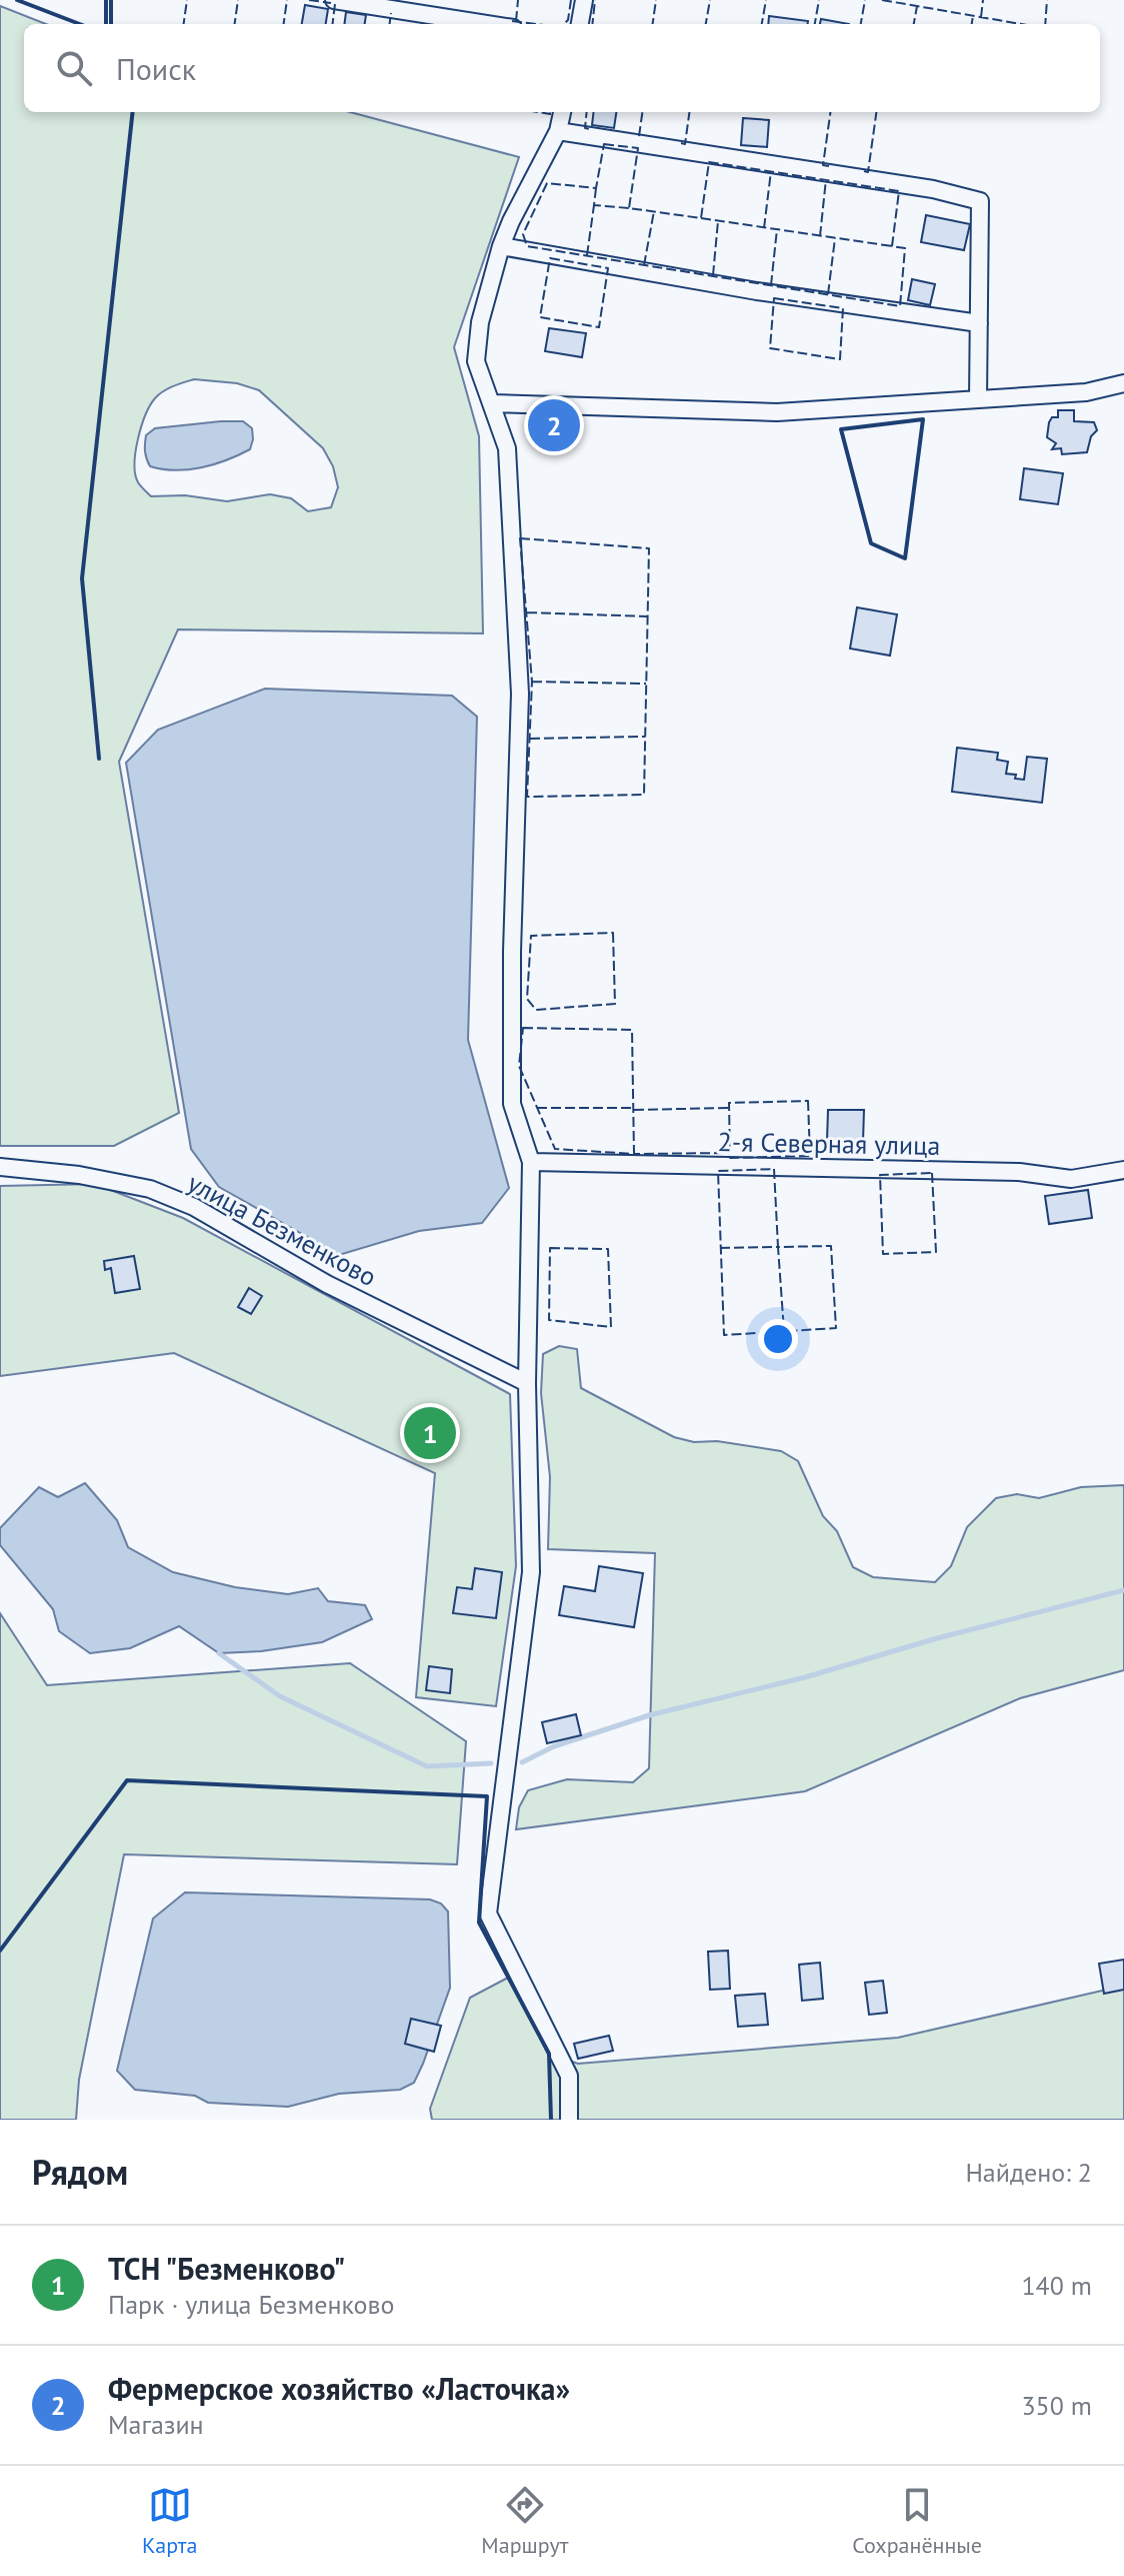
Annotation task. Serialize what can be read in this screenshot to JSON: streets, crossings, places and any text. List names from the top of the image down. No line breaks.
{"streets":{"street":["2-я Северная улица","улица Безменково"]},"page":{"search":"Поиск","pins":["2","1"],"heading":["Рядом","Найдено: 2"],"list":[{"mark":"1","name":"ТСН \"Безменково\"","note":"Парк · улица Безменково","value":"140 m"},{"mark":"2","name":"Фермерское хозяйство «Ласточка»","note":"Магазин","value":"350 m"}],"nav":["Карта","Маршрут","Сохранённые"]}}
